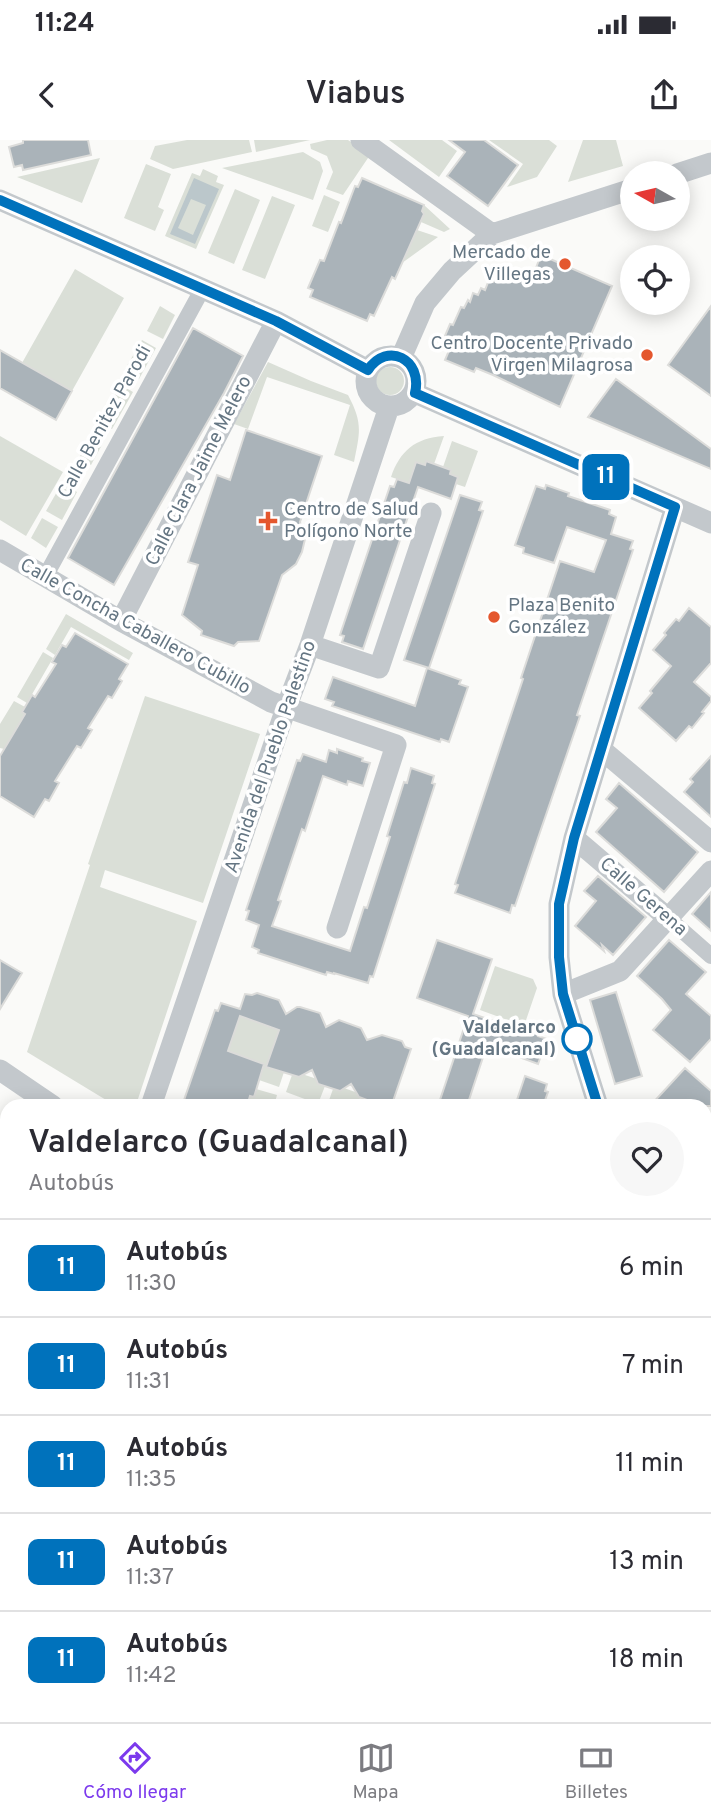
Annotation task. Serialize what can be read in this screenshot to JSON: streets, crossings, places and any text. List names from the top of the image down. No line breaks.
{"streets":{"street":["Calle Benitez Parodi","Calle Clara Jaime Melero","Calle Concha Caballero Cubillo","Avenida del Pueblo Palestino","Calle Gerena"]},"crossings":[["Calle Benitez Parodi","Calle Concha Caballero Cubillo"],["Calle Clara Jaime Melero","Calle Concha Caballero Cubillo"],["Calle Concha Caballero Cubillo","Avenida del Pueblo Palestino"]],"places":{"other":["Mercado de Villegas","Centro Docente Privado Virgen Milagrosa","Plaza Benito González","Valdelarco (Guadalcanal)"],"health":["Centro de Salud Polígono Norte"]},"lines":["bus line 11"],"north":"left","page":{"status":"11:24","header":"Viabus","on_map":"11","heading":["Valdelarco (Guadalcanal)","Autobús"],"list":[{"mark":"11","name":"Autobús","note":"11:30","value":"6 min"},{"mark":"11","name":"Autobús","note":"11:31","value":"7 min"},{"mark":"11","name":"Autobús","note":"11:35","value":"11 min"},{"mark":"11","name":"Autobús","note":"11:37","value":"13 min"},{"mark":"11","name":"Autobús","note":"11:42","value":"18 min"}],"tabs":["Cómo llegar","Mapa","Billetes"]}}
